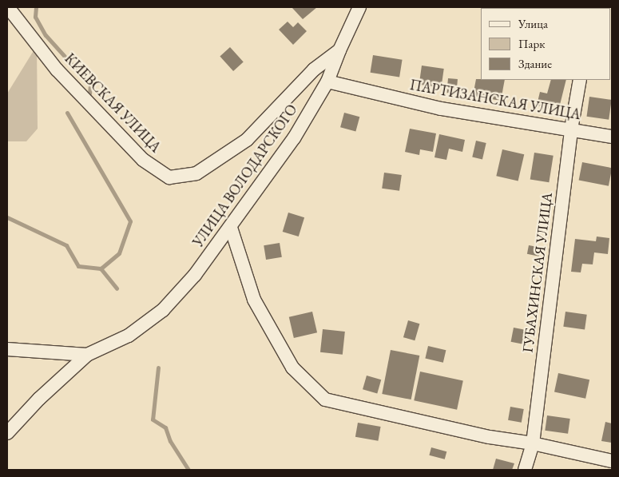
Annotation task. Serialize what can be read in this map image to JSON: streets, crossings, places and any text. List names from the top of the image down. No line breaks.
{"streets":{"street":["ПАРТИЗАНСКАЯ УЛИЦА","КИЕВСКАЯ УЛИЦА","УЛИЦА ВОЛОДАРСКОГО","ГУБАХИНСКАЯ УЛИЦА"]},"crossings":[["ПАРТИЗАНСКАЯ УЛИЦА","УЛИЦА ВОЛОДАРСКОГО"],["ПАРТИЗАНСКАЯ УЛИЦА","ГУБАХИНСКАЯ УЛИЦА"],["КИЕВСКАЯ УЛИЦА","УЛИЦА ВОЛОДАРСКОГО"]],"legend":["Улица","Парк","Здание"]}
